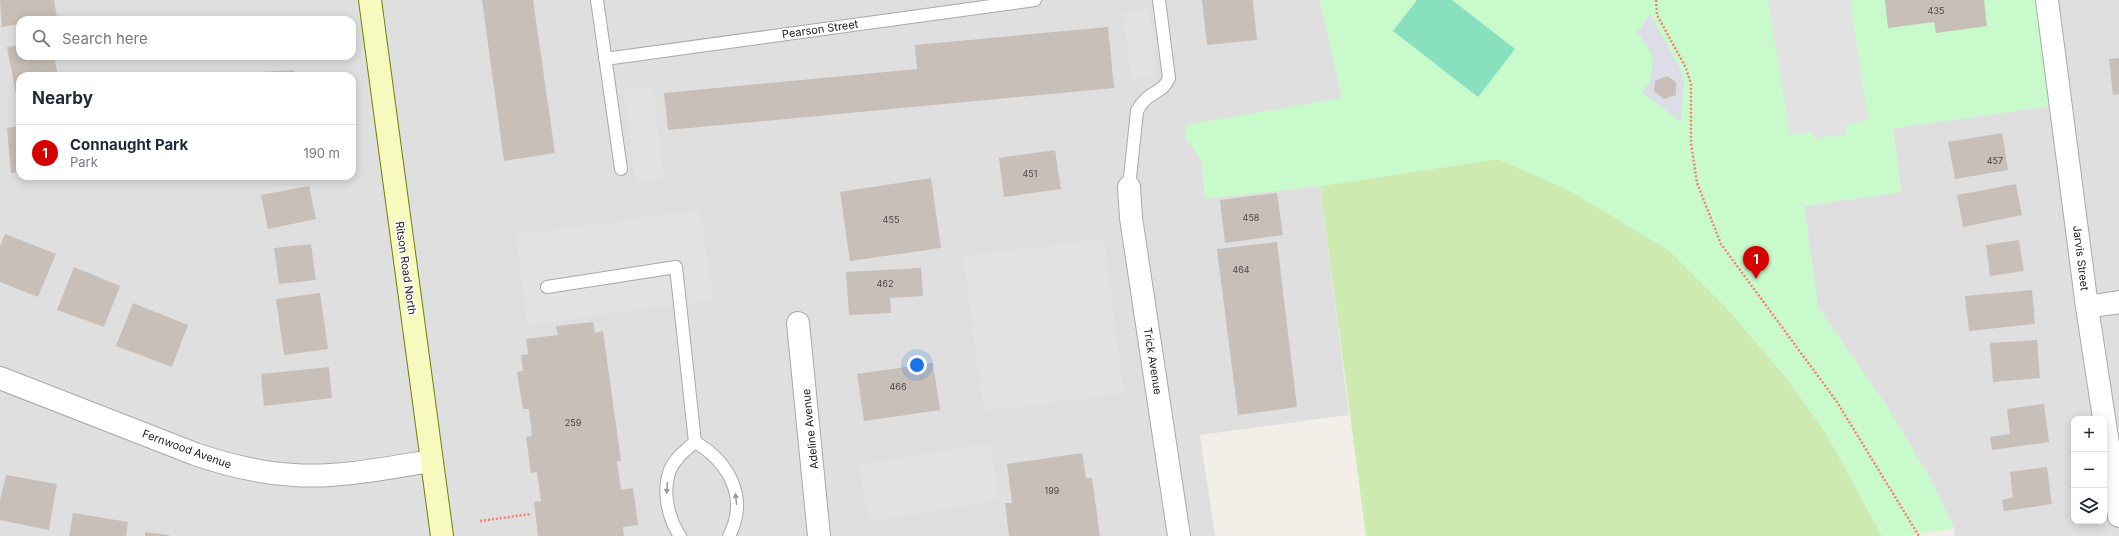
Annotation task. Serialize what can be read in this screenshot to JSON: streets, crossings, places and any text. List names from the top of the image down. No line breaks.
{"streets":{"main road":["Ritson Road North"],"street":["Jarvis Street","Trick Avenue","Adeline Avenue","Fernwood Avenue"],"lane":["Pearson Street"]},"crossings":[["Ritson Road North","Fernwood Avenue"]],"house_numbers":["435","457","451","458","455","464","462","466","259","199"],"page":{"search":"Search here","heading":"Nearby","list":[{"mark":"1","name":"Connaught Park","note":"Park","value":"190 m"}],"pins":"1","map_buttons":["+","−"]}}
